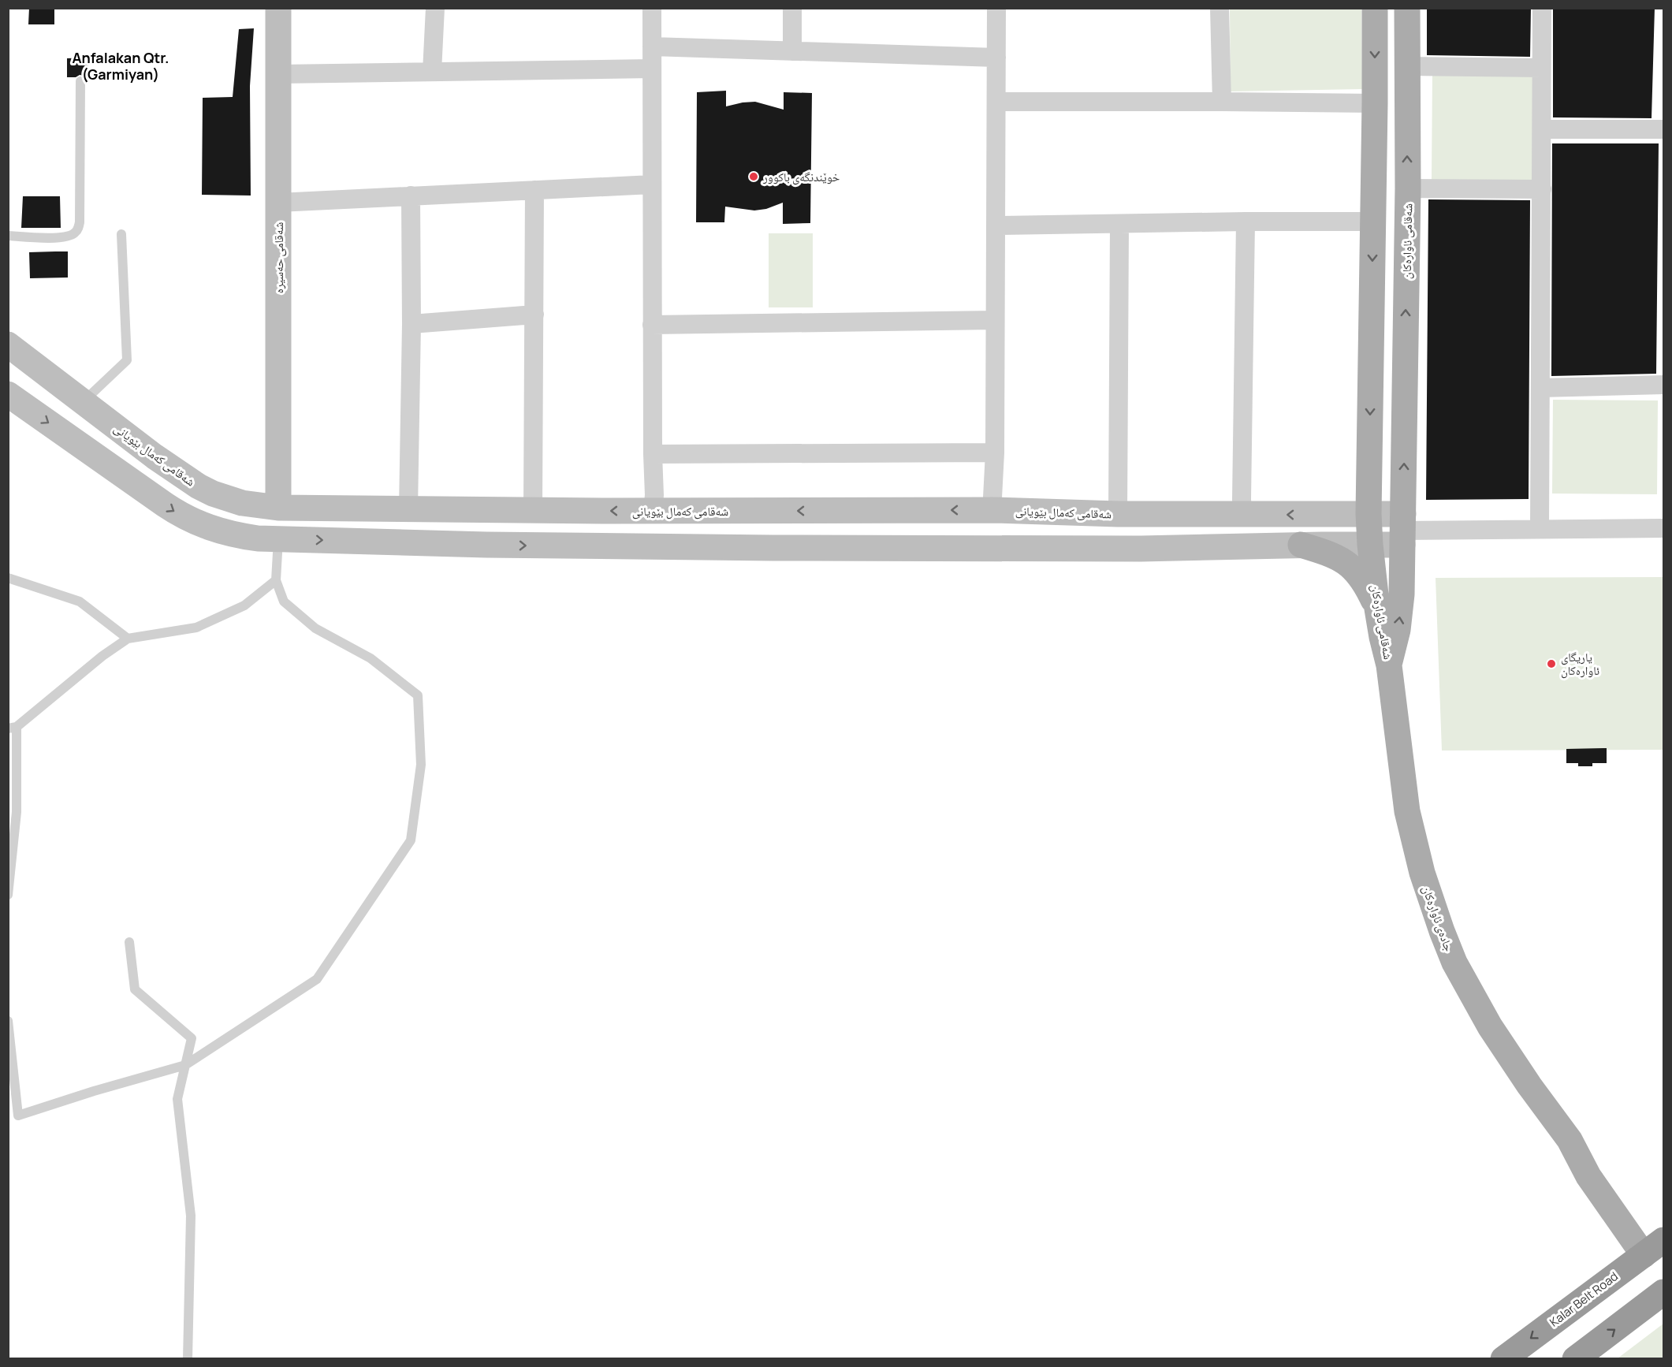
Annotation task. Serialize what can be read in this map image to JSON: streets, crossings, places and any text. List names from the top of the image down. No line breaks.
{"streets":{"highway":["Kalar Belt Road"],"main road":["شەقامی ئاوارەکان","شەقامی حەسیرە","شەقامی کەمال بێویانی","جادەی ئاوارەکان"]},"crossings":[["شەقامی ئاوارەکان","شەقامی کەمال بێویانی"],["شەقامی ئاوارەکان","جادەی ئاوارەکان"],["شەقامی حەسیرە","شەقامی کەمال بێویانی"],["جادەی ئاوارەکان","Kalar Belt Road"]],"districts":["Anfalakan Qtr. (Garmiyan)"],"places":["خوێندنگەی باکوور","یاریگای ئاوارەکان"]}
